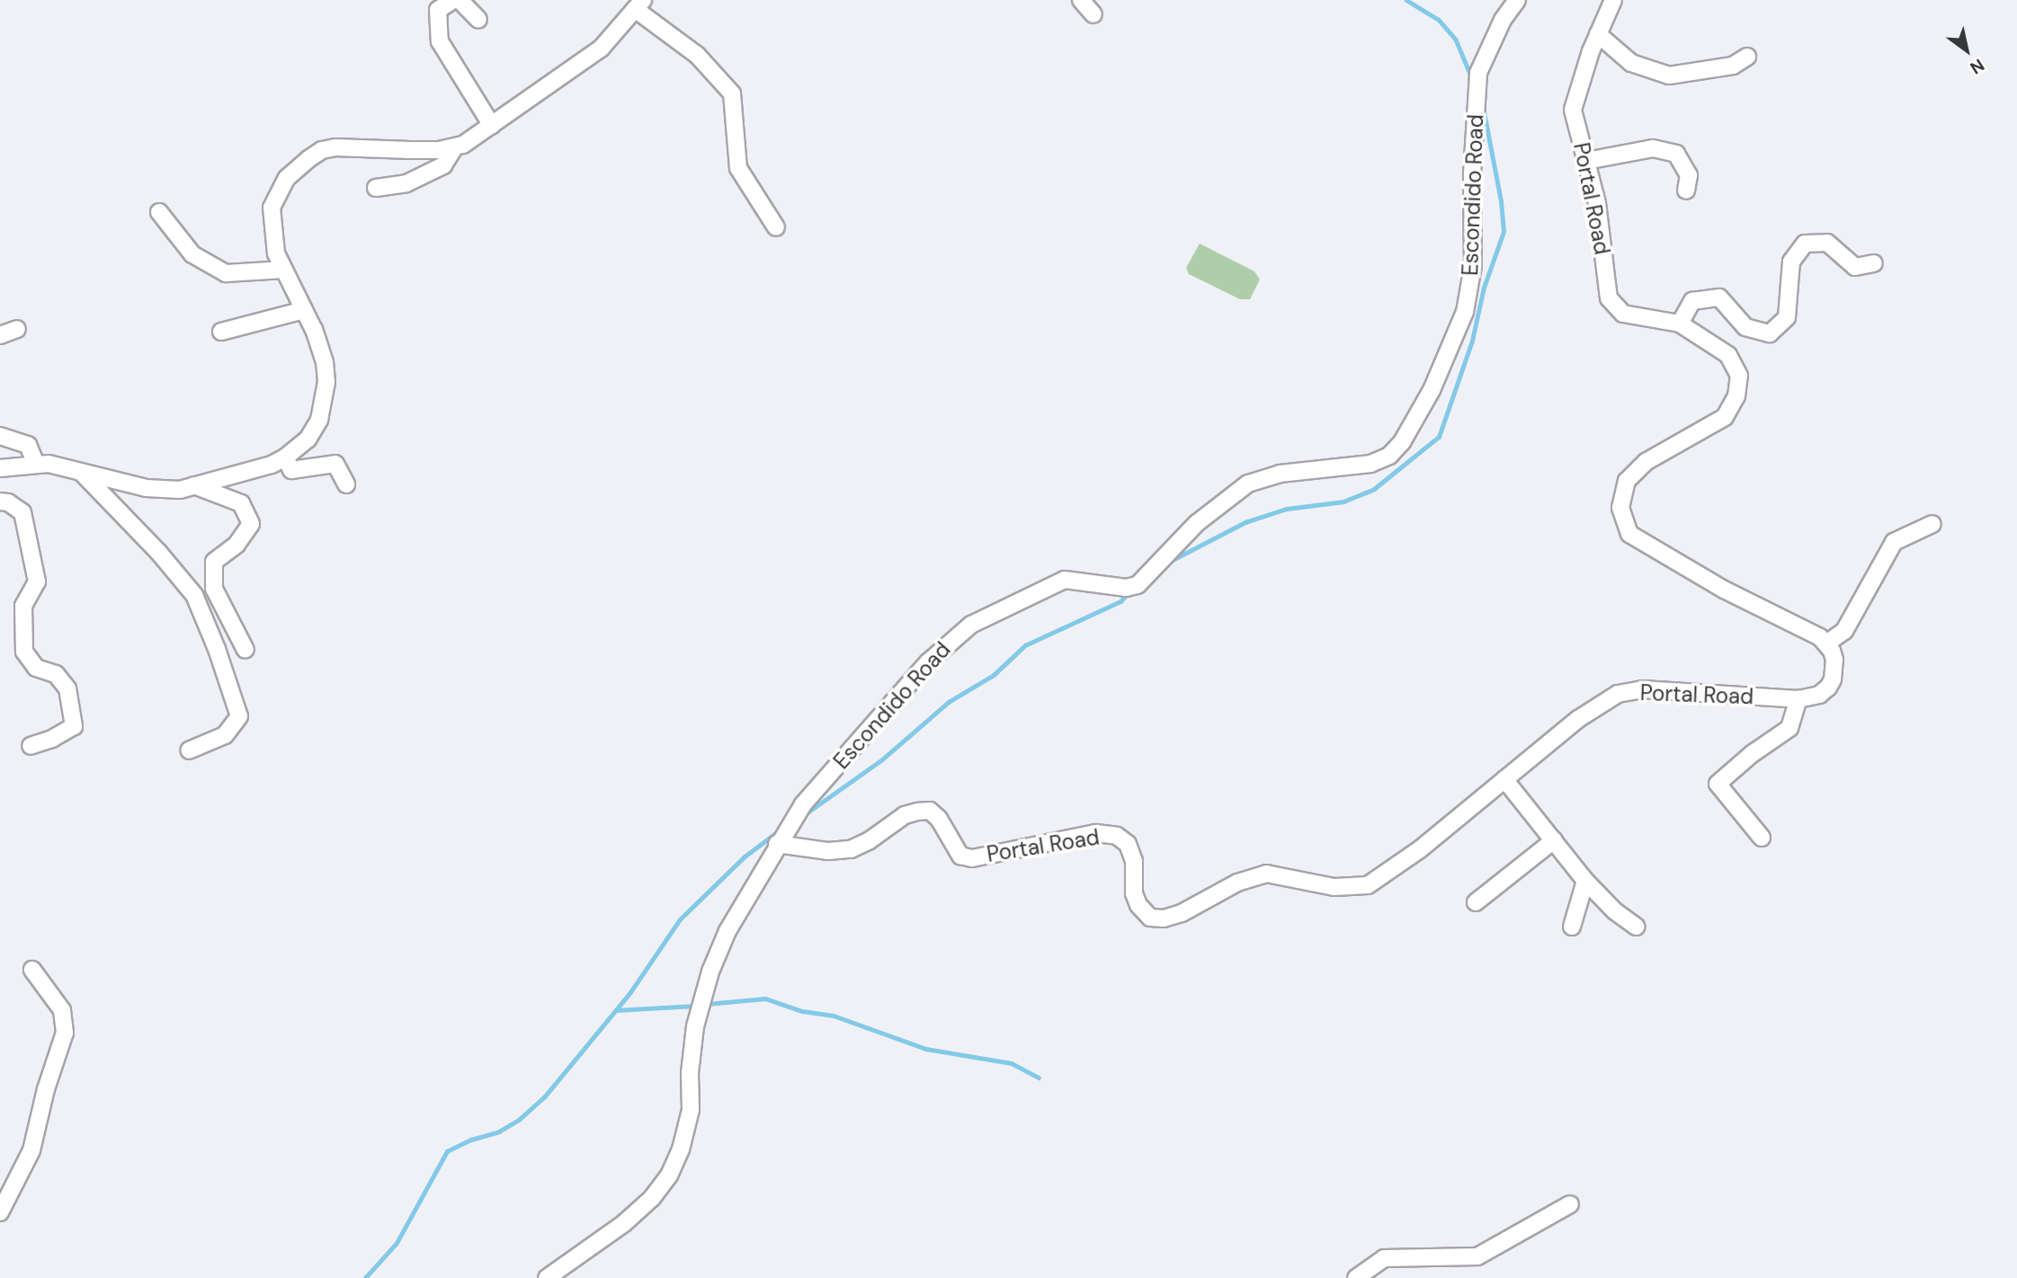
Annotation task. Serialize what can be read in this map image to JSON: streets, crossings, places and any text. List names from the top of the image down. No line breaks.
{"streets":{"street":["Escondido Road","Portal Road"]},"crossings":[["Escondido Road","Portal Road"]],"north":"bottom right"}
